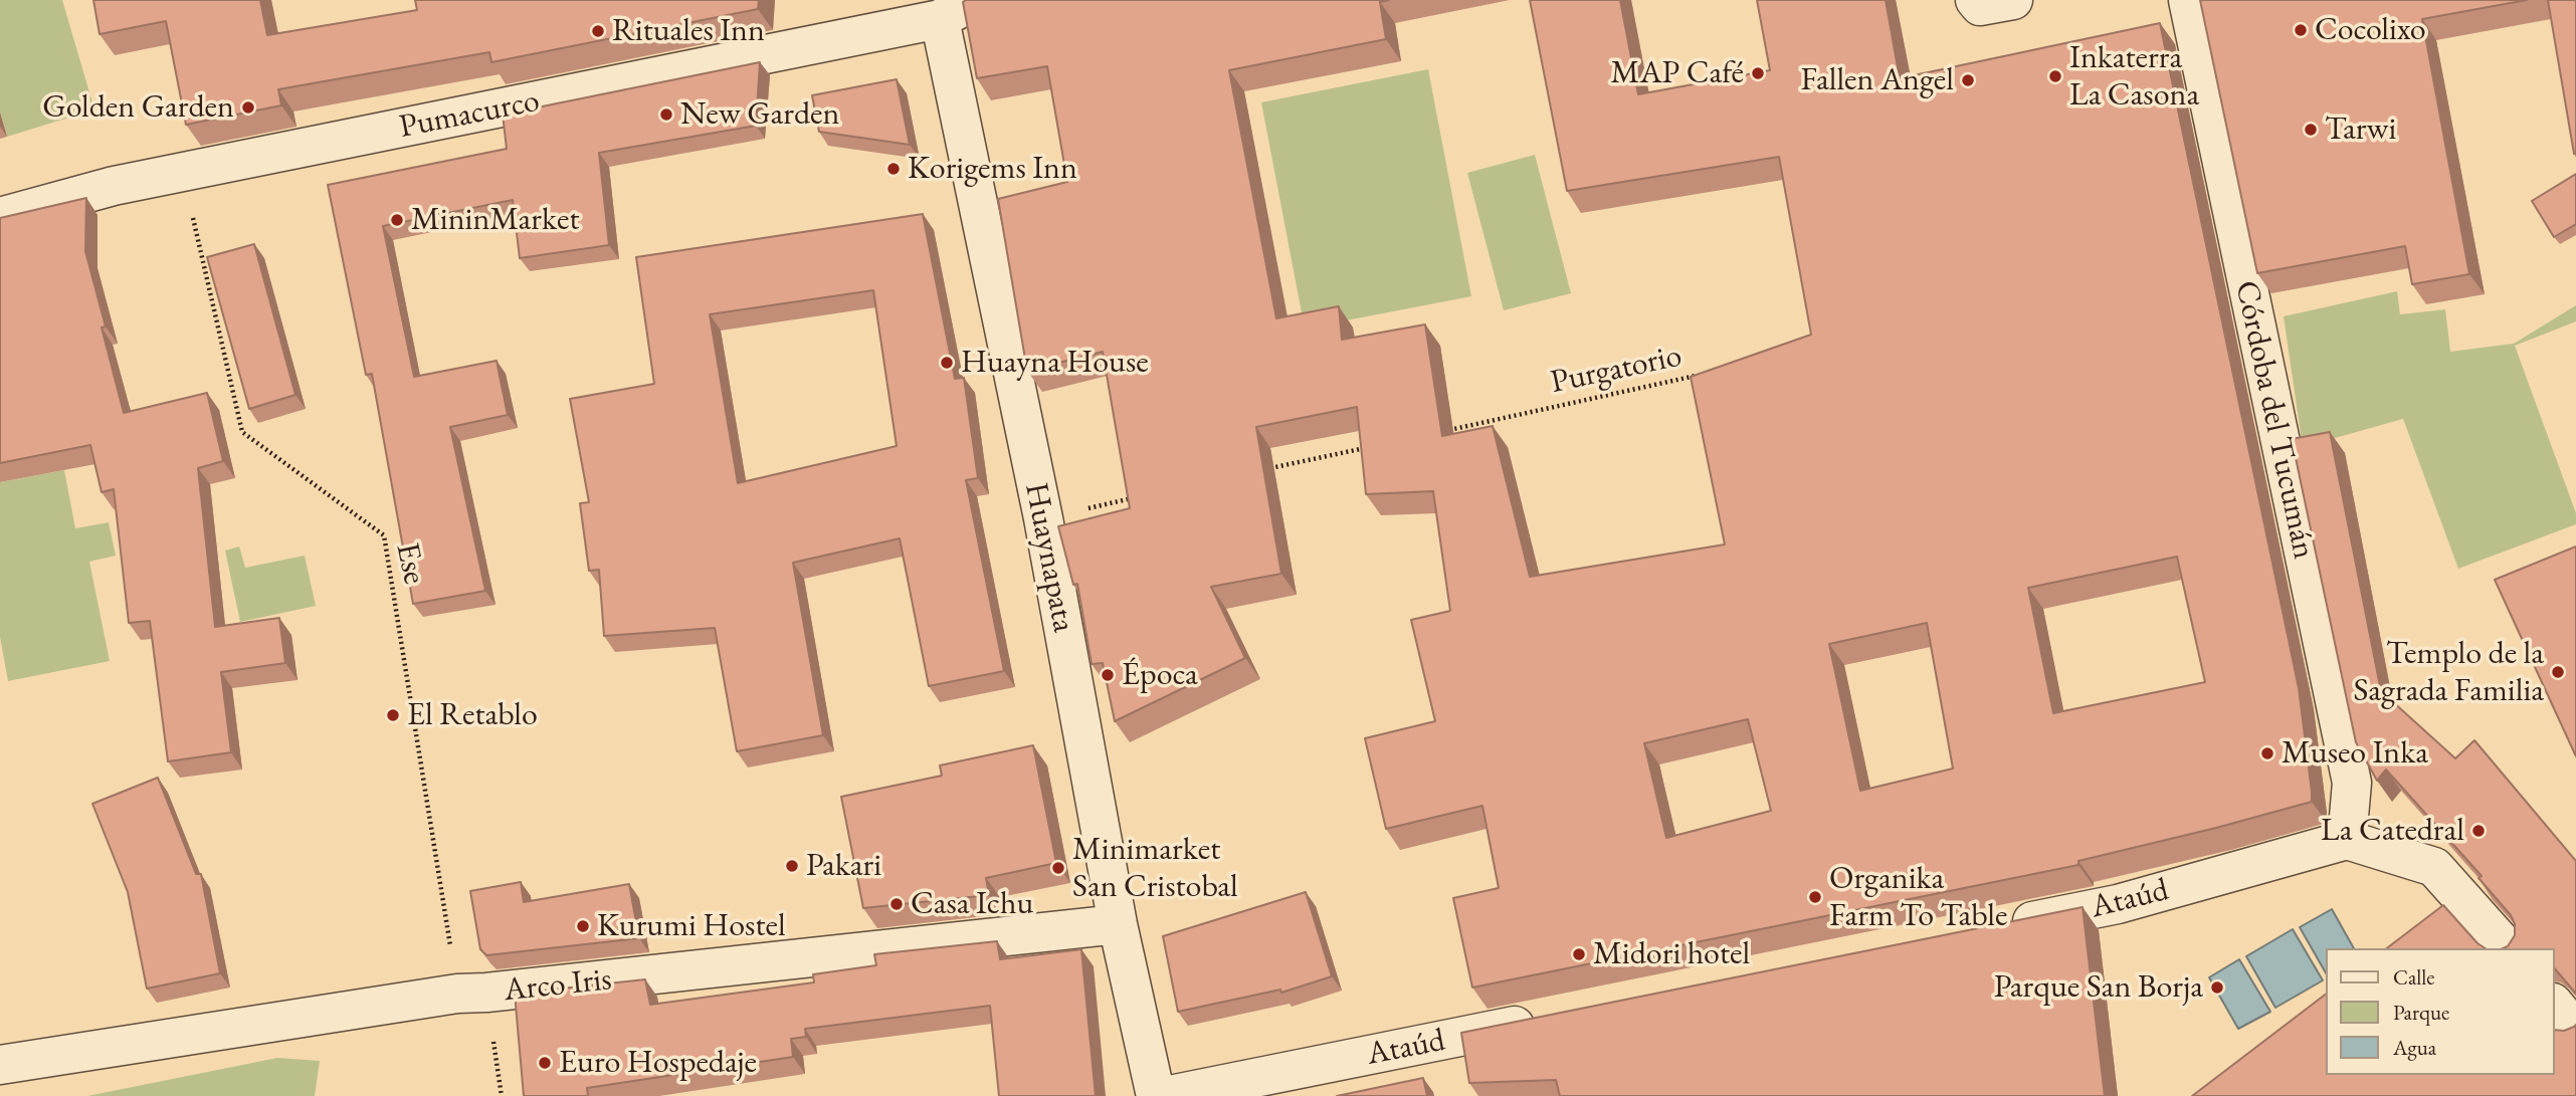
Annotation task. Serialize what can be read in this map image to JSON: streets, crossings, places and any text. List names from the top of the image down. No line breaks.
{"streets":{"street":["Pumacurco","Córdoba del Tucumán","Huaynapata","Ataúd","Arco Iris"],"path":["Purgatorio","Ese"]},"crossings":[["Pumacurco","Huaynapata"],["Pumacurco","Ese"],["Córdoba del Tucumán","Ataúd"],["Huaynapata","Arco Iris"],["Ese","Arco Iris"]],"places":["Cocolixo","Rituales Inn","MAP Café","Inkaterra La Casona","Fallen Angel","Golden Garden","New Garden","Tarwi","Korigems Inn","MininMarket","Huayna House","Templo de la Sagrada Familia","Época","El Retablo","Museo Inka","La Catedral","Pakari","Minimarket San Cristobal","Organika Farm To Table","Casa Ichu","Kurumi Hostel","Midori hotel","Parque San Borja","Euro Hospedaje"],"legend":["Calle","Parque","Agua"]}
